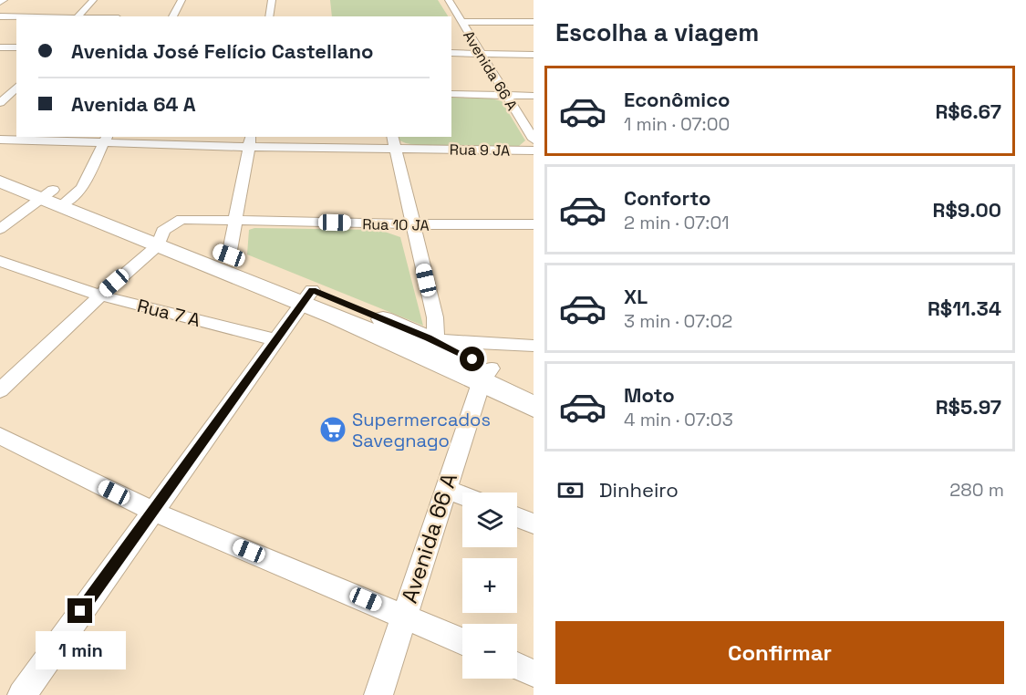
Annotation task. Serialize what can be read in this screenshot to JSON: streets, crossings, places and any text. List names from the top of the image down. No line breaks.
{"streets":{"street":["Avenida 66 A","Rua 9 JA","Rua 10 JA","Rua 7 A"]},"crossings":[["Rua 10 JA","Rua 7 A"]],"places":{"supermarket":["Supermercados Savegnago"]},"page":{"heading":"Escolha a viagem","banner":["Avenida José Felício Castellano","Avenida 64 A"],"list":[{"name":"Econômico","note":"1 min · 07:00","value":"R$6.67"},{"name":"Conforto","note":"2 min · 07:01","value":"R$9.00"},{"name":"XL","note":"3 min · 07:02","value":"R$11.34"},{"name":"Moto","note":"4 min · 07:03","value":"R$5.97"}],"pay":["Dinheiro","280 m"],"map_buttons":["+","−"],"buttons":"Confirmar","bubble":"1 min"}}
